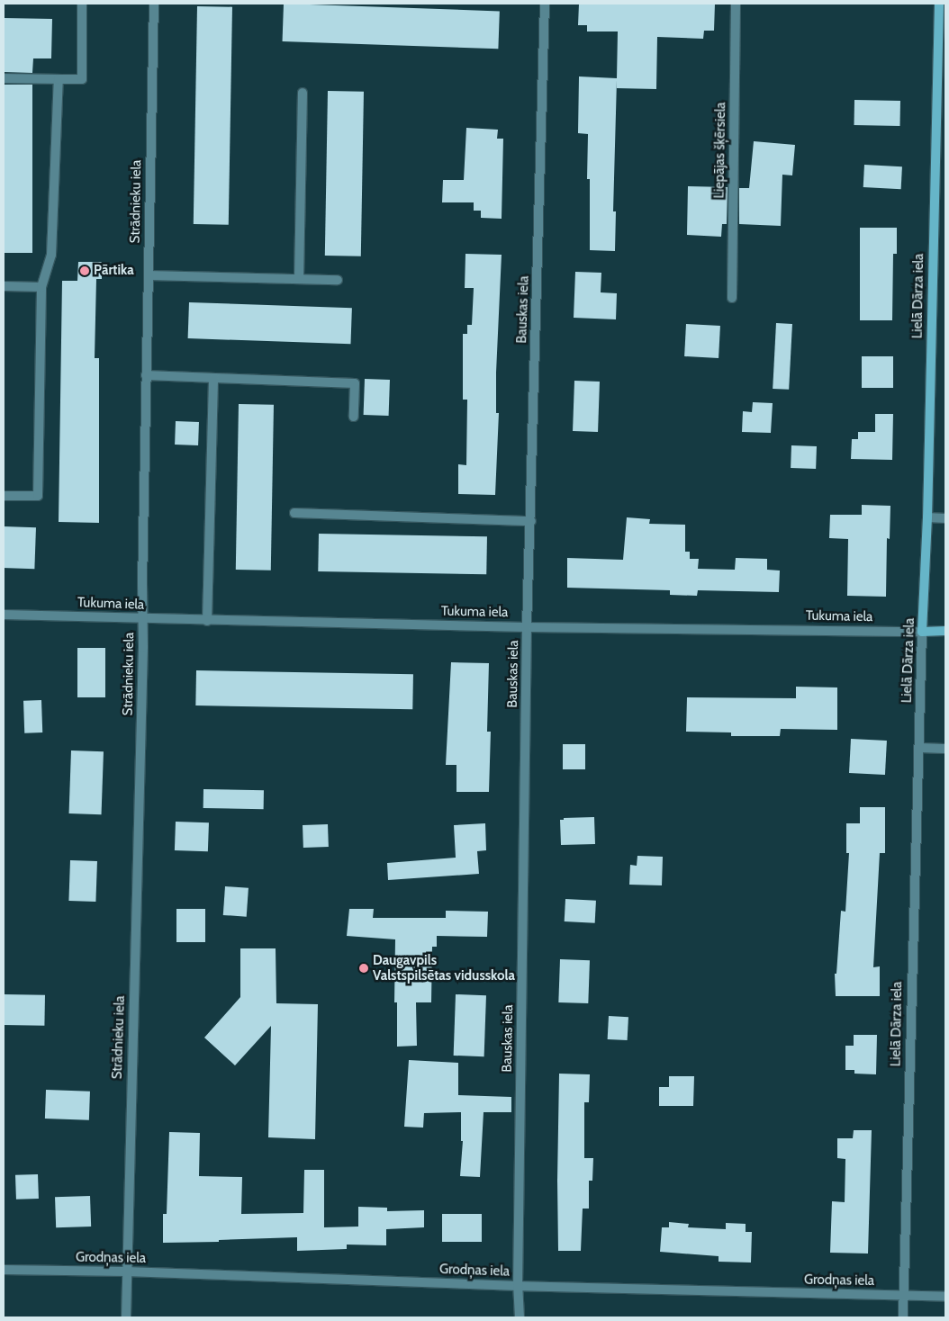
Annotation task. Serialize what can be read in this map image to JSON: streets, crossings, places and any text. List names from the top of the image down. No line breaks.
{"streets":{"street":["Liepājas šķērsiela","Strādnieku iela","Lielā Dārza iela","Bauskas iela","Tukuma iela","Grodņas iela"]},"crossings":[["Strādnieku iela","Tukuma iela"],["Strādnieku iela","Grodņas iela"],["Lielā Dārza iela","Tukuma iela"],["Lielā Dārza iela","Grodņas iela"],["Bauskas iela","Tukuma iela"],["Bauskas iela","Grodņas iela"]],"places":["Pārtika","Daugavpils Valstspilsētas vidusskola"]}
